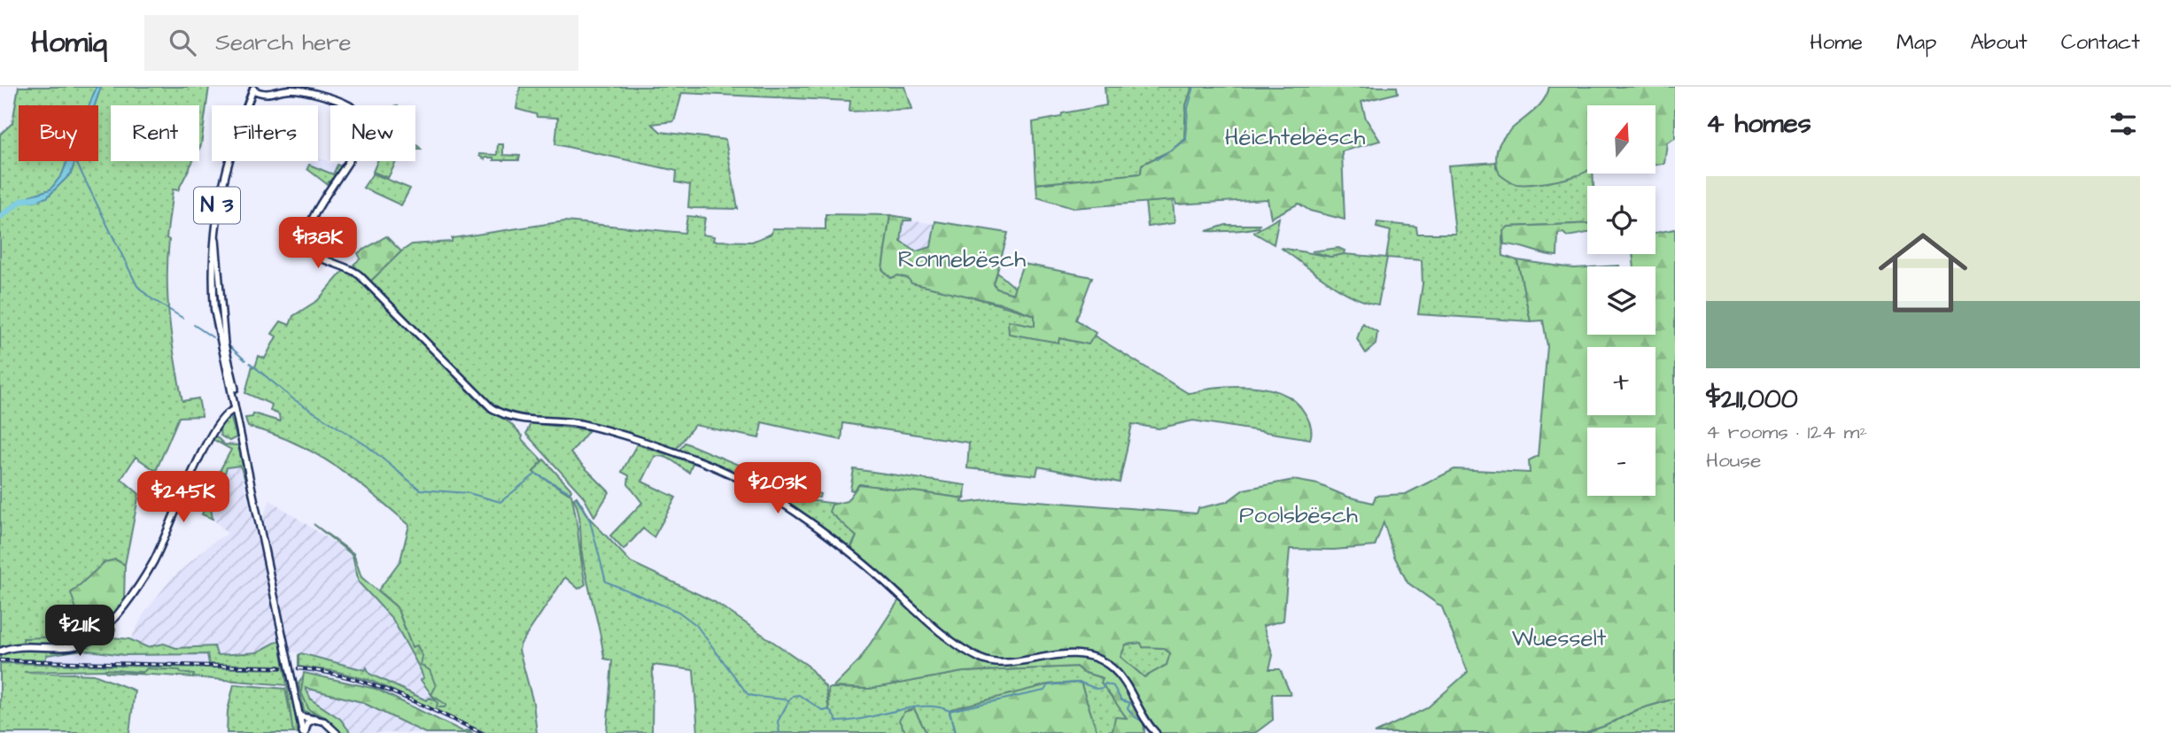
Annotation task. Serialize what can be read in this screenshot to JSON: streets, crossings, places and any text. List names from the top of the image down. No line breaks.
{"streets":{"main road":["N 3"]},"parks":["Héichtebësch","Ronnebësch","Poolsbësch","Wuesselt"],"north":"top","page":{"header":"Homiq","search":"Search here","nav":["Home","Map","About","Contact"],"heading":"4 homes","map_buttons":["+","−"],"chip":["Buy","Rent","Filters","New"],"list":[{"name":"$211,000","note":"4 rooms · 124 m² · House"}],"price":["$138K","$203K","$245K","$211K"]}}
